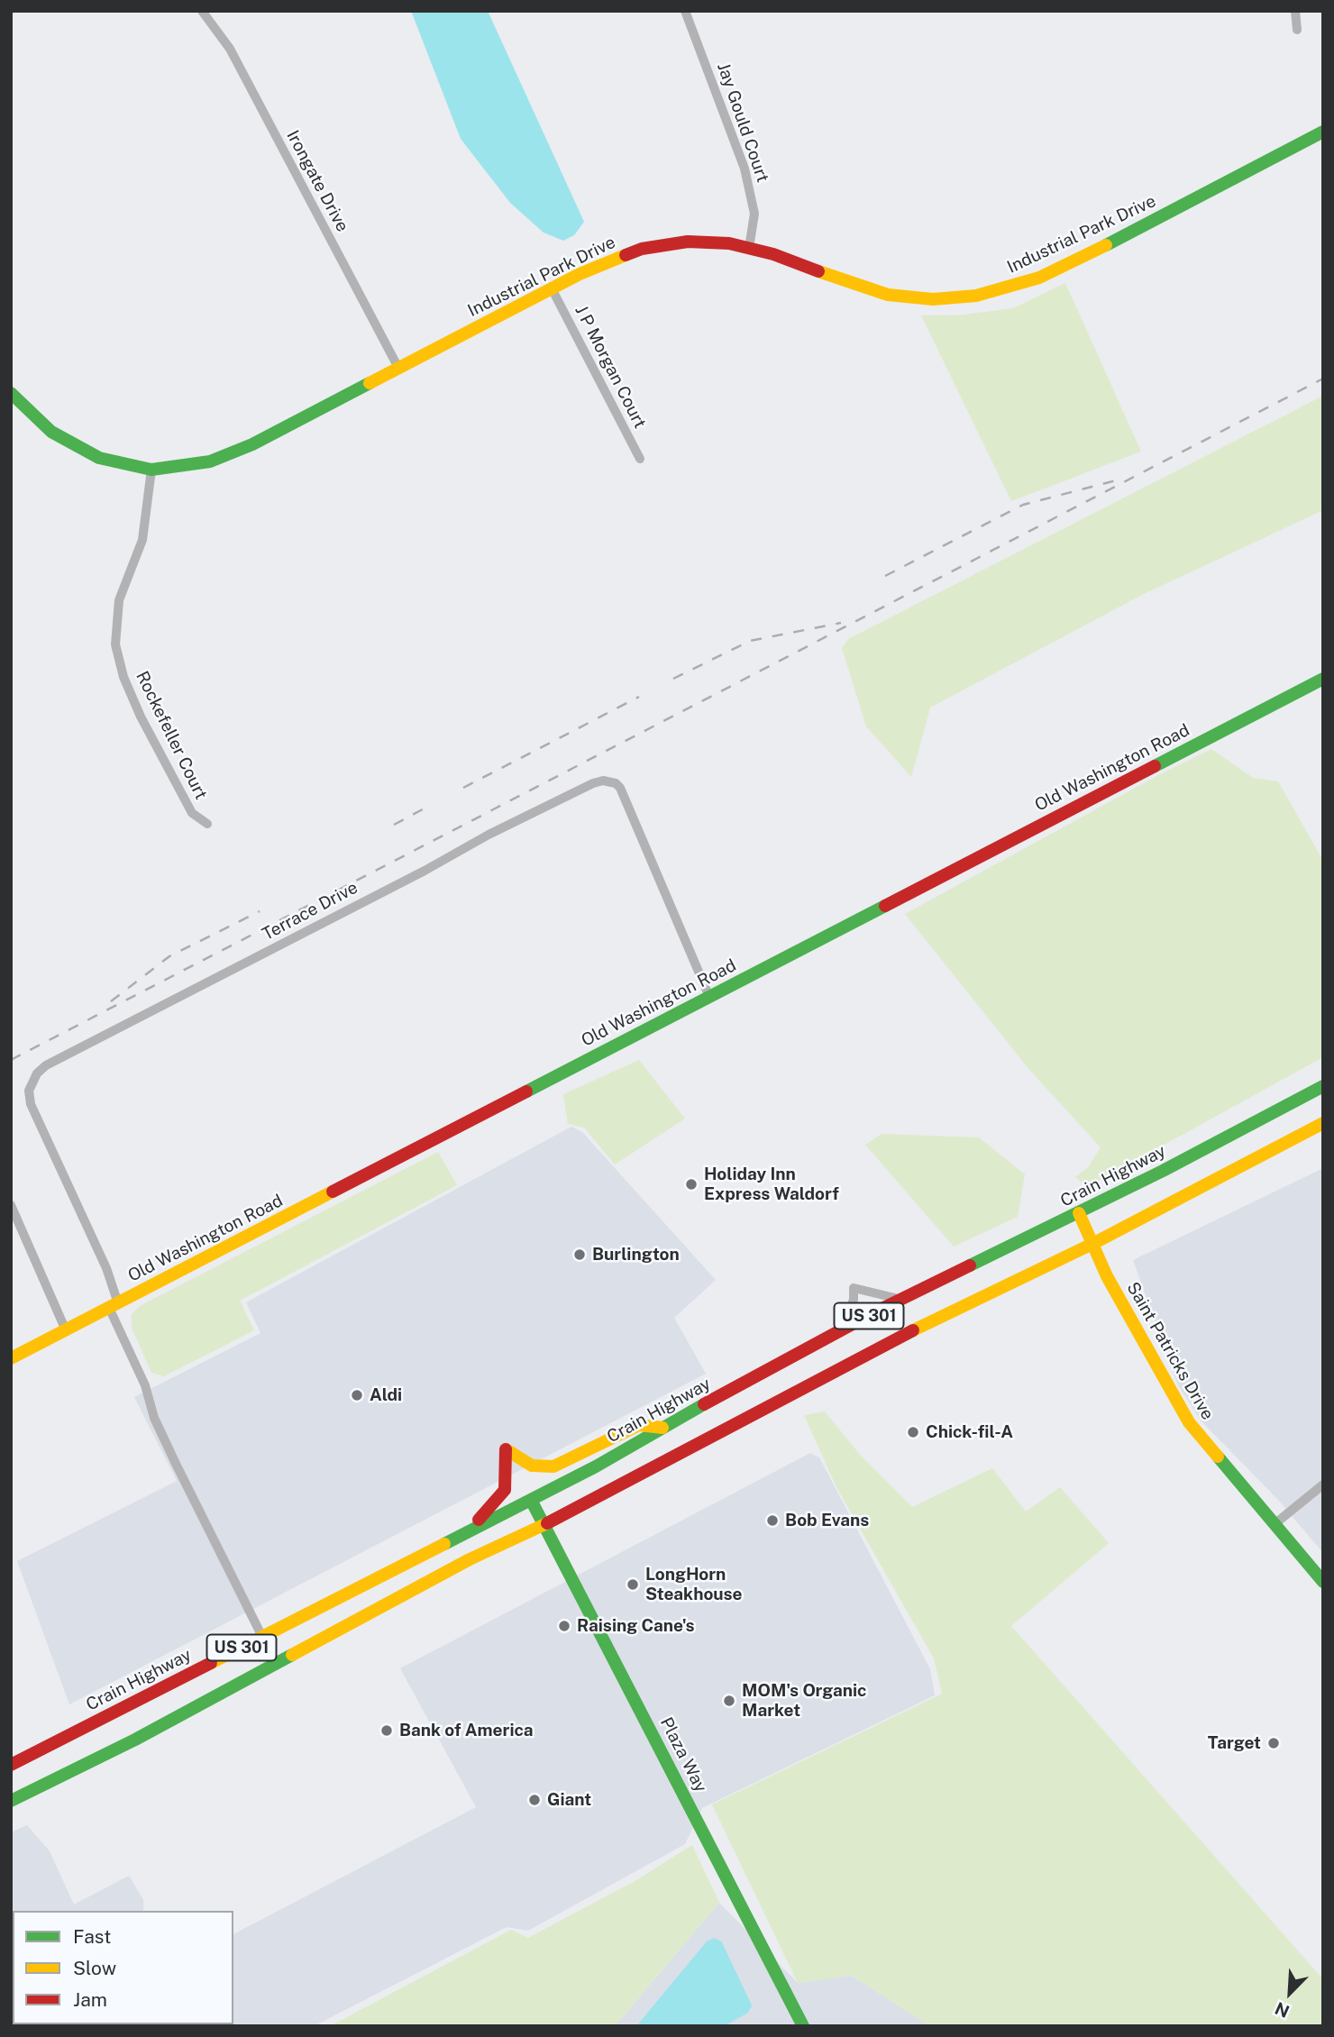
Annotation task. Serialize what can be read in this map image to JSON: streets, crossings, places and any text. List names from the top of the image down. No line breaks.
{"streets":{"main road":["Industrial Park Drive","Old Washington Road","Crain Highway","US 301","Saint Patricks Drive","Plaza Way"],"street":["Jay Gould Court","Irongate Drive","J P Morgan Court","Rockefeller Court","Terrace Drive"]},"crossings":[["Jay Gould Court","Industrial Park Drive"],["Irongate Drive","Industrial Park Drive"],["Industrial Park Drive","J P Morgan Court"],["Industrial Park Drive","Rockefeller Court"],["Old Washington Road","Terrace Drive"],["Crain Highway","Saint Patricks Drive"],["Crain Highway","Plaza Way"],["US 301","Saint Patricks Drive"],["US 301","Plaza Way"]],"places":["Holiday Inn Express Waldorf","Burlington","Aldi","Chick-fil-A","Bob Evans","LongHorn Steakhouse","Raising Cane's","MOM's Organic Market","Bank of America","Target","Giant"],"legend":["Fast","Slow","Jam"],"north":"bottom left"}
